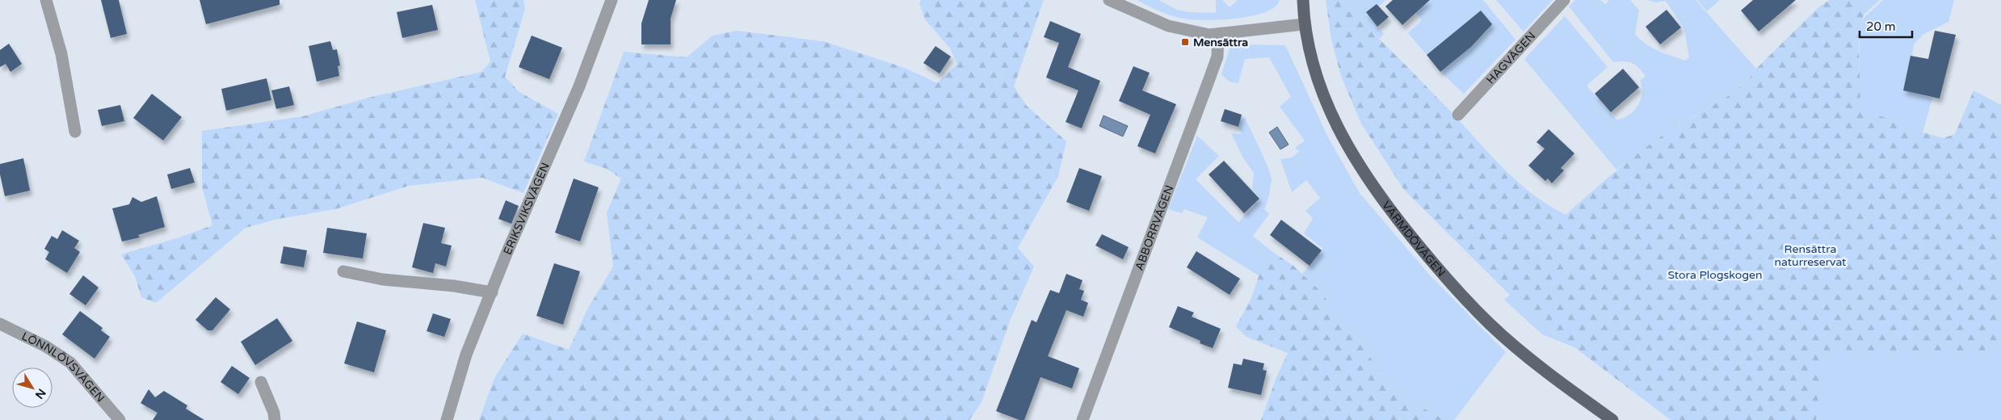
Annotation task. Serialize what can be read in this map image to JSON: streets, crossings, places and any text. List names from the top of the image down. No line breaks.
{"streets":{"main road":["VÄRMDÖVÄGEN"],"street":["HAGVÄGEN","ERIKSVIKSVÄGEN","ABBORRVÄGEN","LÖNNLÖVSVÄGEN"]},"parks":["Rensättra naturreservat","Stora Plogskogen"],"places":{"transit":["Mensättra"]},"scale_bar":"20 m","north":"bottom right"}
